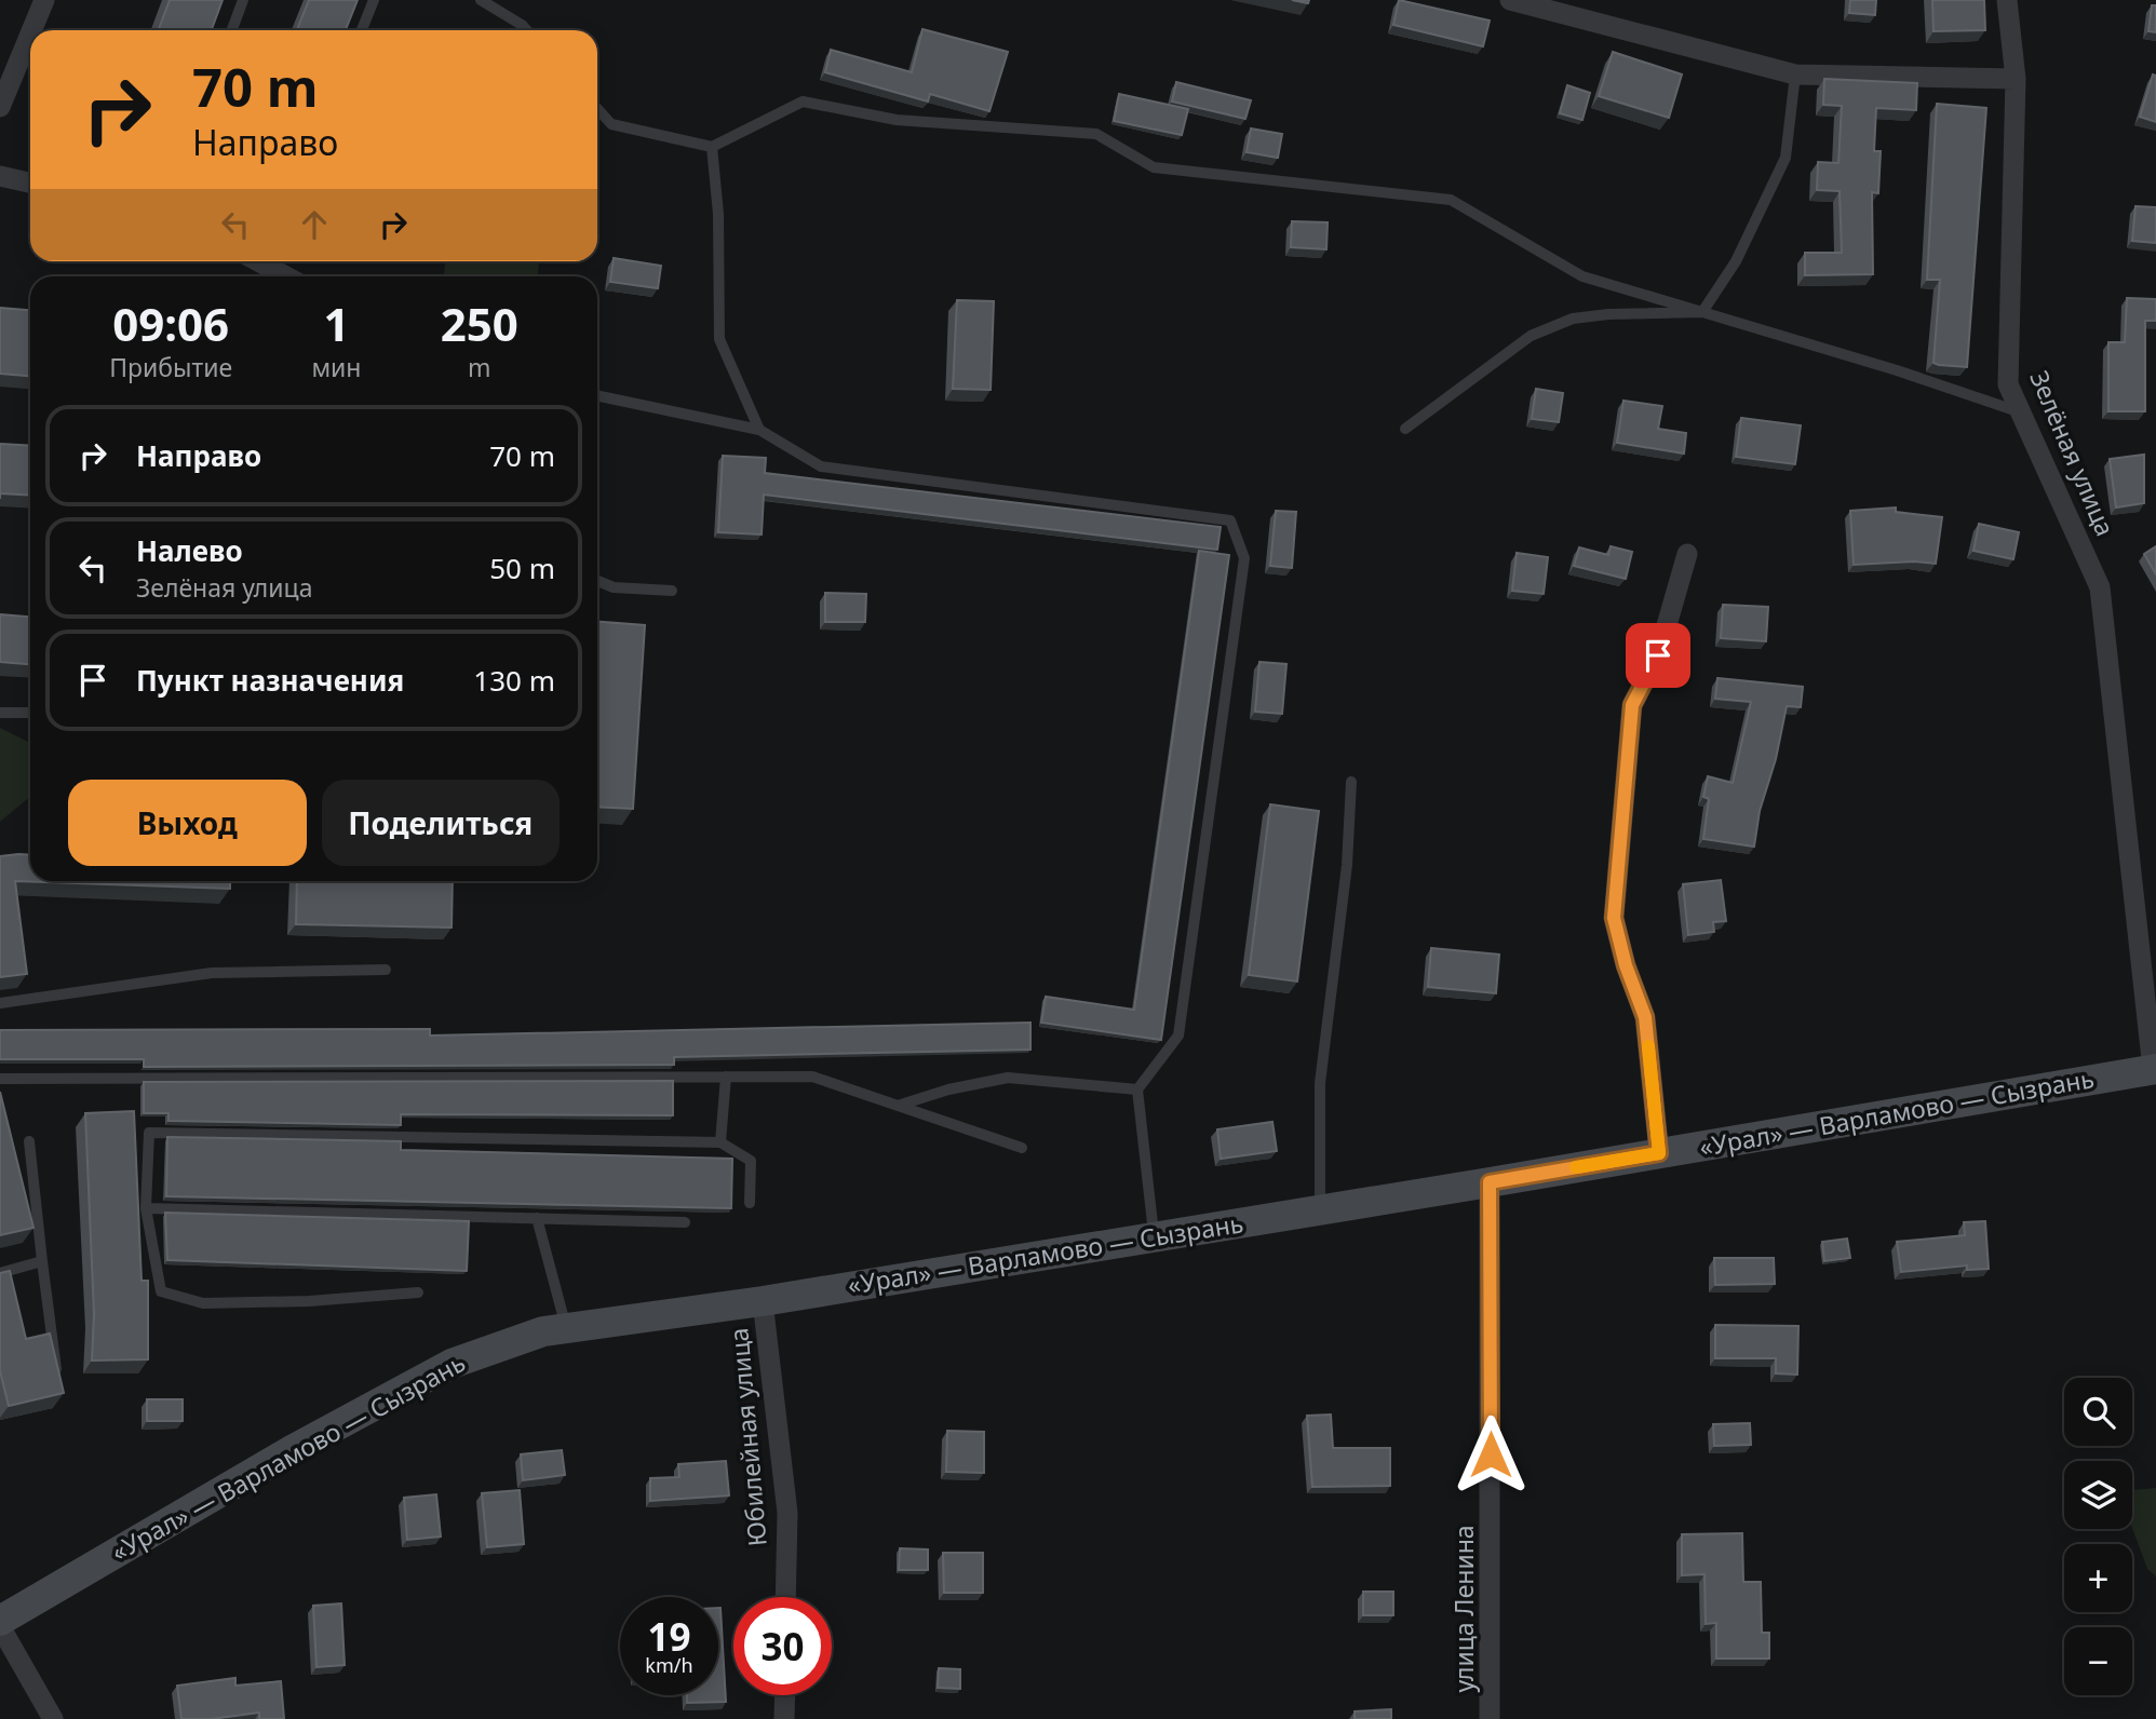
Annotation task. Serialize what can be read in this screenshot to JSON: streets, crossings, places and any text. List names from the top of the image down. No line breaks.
{"streets":{"main road":["«Урал» — Варламово — Сызрань"],"street":["Зелёная улица","Юбилейная улица","улица Ленина"]},"crossings":[["Зелёная улица","«Урал» — Варламово — Сызрань"],["«Урал» — Варламово — Сызрань","Юбилейная улица"],["«Урал» — Варламово — Сызрань","улица Ленина"]],"page":{"turn":["70 m","Направо"],"eta":["09:06","Прибытие","1","мин","250","m"],"list":[{"name":"Направо","value":"70 m"},{"name":"Налево","note":"Зелёная улица","value":"50 m"},{"name":"Пункт назначения","value":"130 m"}],"buttons":["Выход","Поделиться"],"map_buttons":["+","−"],"speed":"19 km/h","limit":"30"}}
